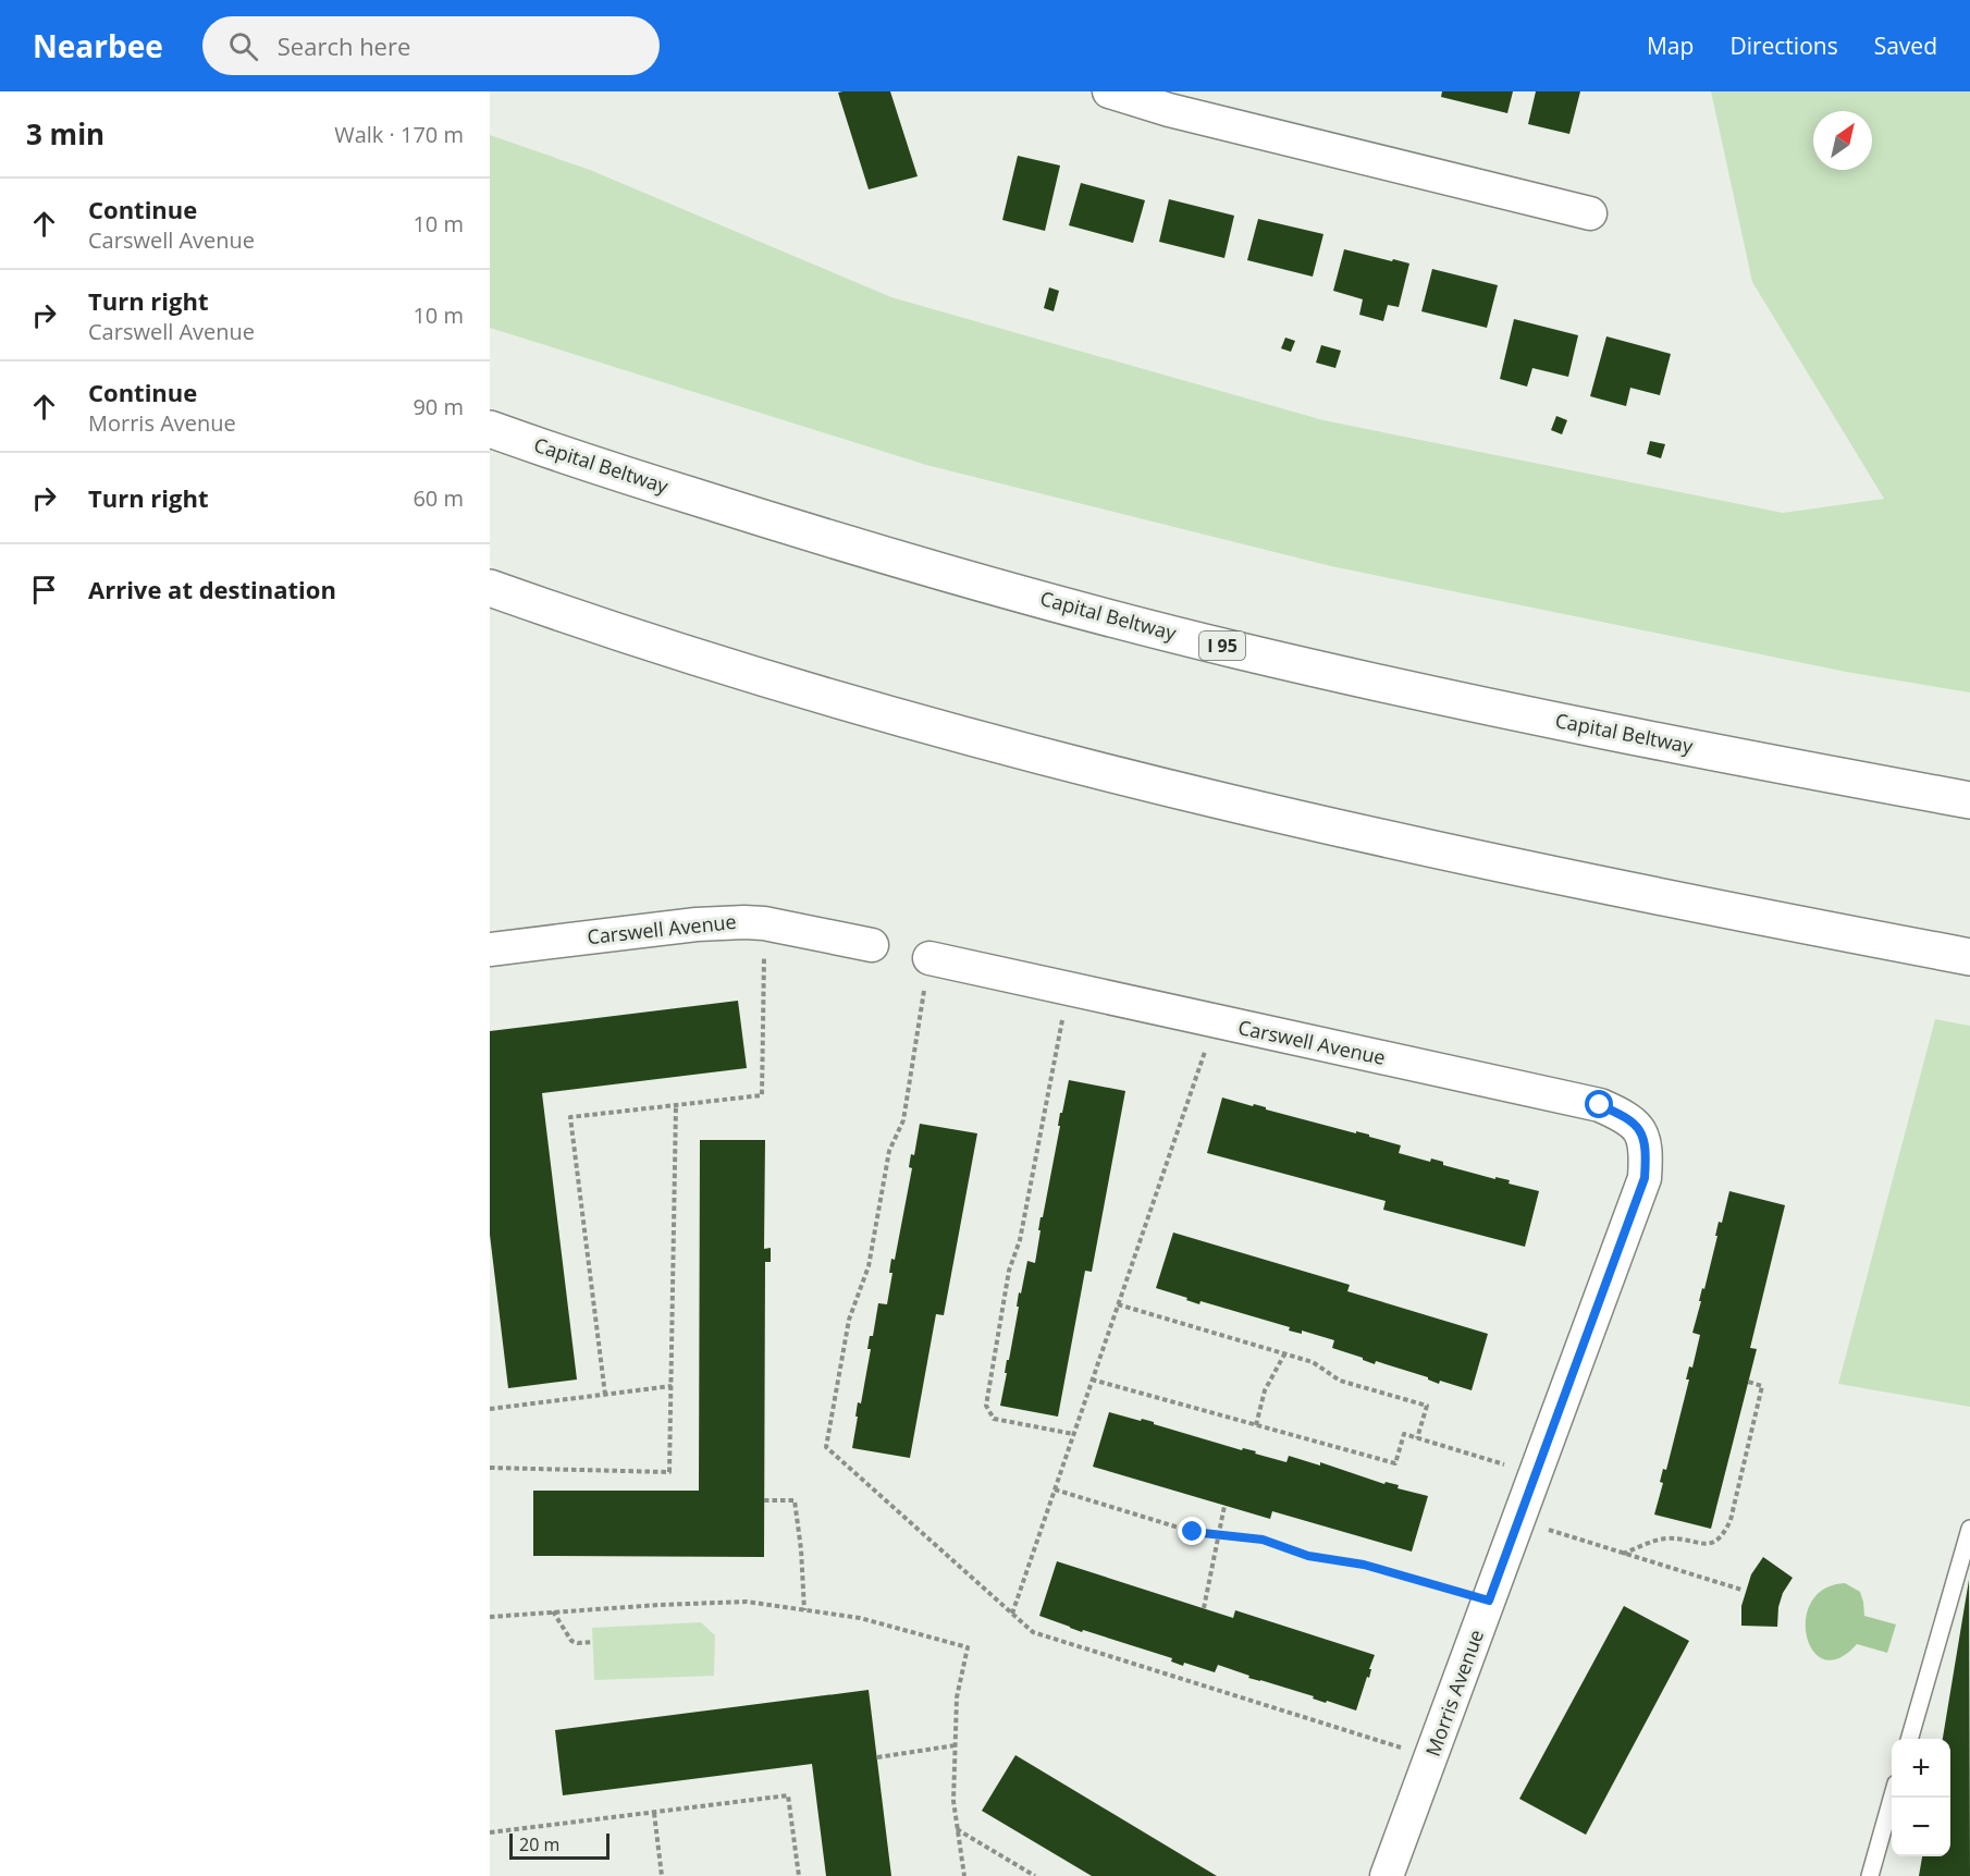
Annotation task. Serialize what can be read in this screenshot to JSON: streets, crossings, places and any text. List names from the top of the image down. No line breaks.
{"streets":{"highway":["Capital Beltway","I 95"],"street":["Carswell Avenue","Morris Avenue"]},"crossings":[["Carswell Avenue","Morris Avenue"]],"scale_bar":"20 m","north":"top right","page":{"header":"Nearbee","search":"Search here","nav":["Map","Directions","Saved"],"heading":["3 min","Walk · 170 m"],"list":[["Continue","Carswell Avenue","10 m"],["Turn right","Carswell Avenue","10 m"],["Continue","Morris Avenue","90 m"],["Turn right","60 m"],"Arrive at destination"],"map_buttons":["+","−"],"scale":"20 m"}}
